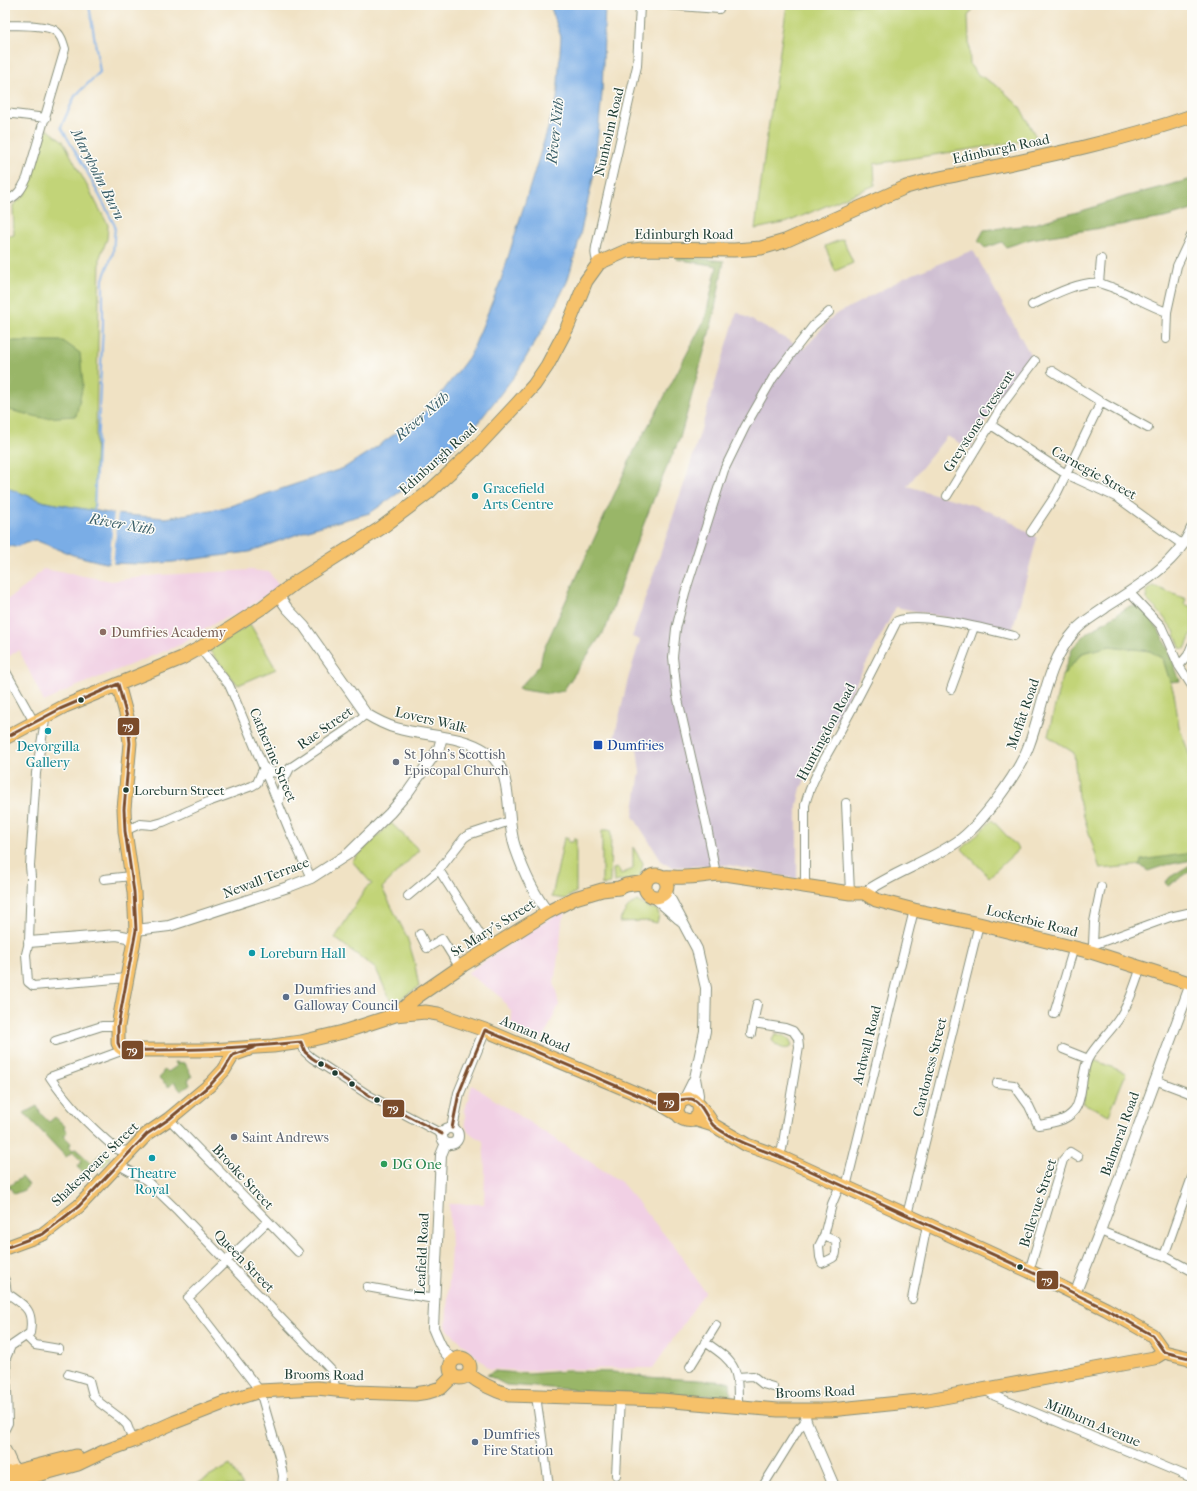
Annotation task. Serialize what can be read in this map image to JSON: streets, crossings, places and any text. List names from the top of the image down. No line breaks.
{"streets":{"main road":["Edinburgh Road","Lockerbie Road","St Mary's Street","Annan Road","Shakespeare Street","Brooms Road"],"street":["Nunholm Road","Greystone Crescent","Carnegie Street","Moffat Road","Lovers Walk","Rae Street","Huntingdon Road","Catherine Street","Newall Terrace","Ardwall Road","Cardoness Street","Balmoral Road","Brooke Street","Bellevue Street","Leafield Road","Queen Street","Millburn Avenue"]},"crossings":[["Nunholm Road","Edinburgh Road"],["Edinburgh Road","Lovers Walk"],["Edinburgh Road","Catherine Street"],["Greystone Crescent","Carnegie Street"],["Carnegie Street","Moffat Road"],["Moffat Road","Lockerbie Road"],["Moffat Road","St Mary's Street"],["Lovers Walk","Rae Street"],["Lovers Walk","Newall Terrace"],["Lovers Walk","St Mary's Street"],["Rae Street","Catherine Street"],["Huntingdon Road","St Mary's Street"],["Catherine Street","Newall Terrace"],["Lockerbie Road","St Mary's Street"],["Lockerbie Road","Ardwall Road"],["Lockerbie Road","Cardoness Street"],["Lockerbie Road","Balmoral Road"],["St Mary's Street","Annan Road"],["Shakespeare Street","Brooke Street"],["Shakespeare Street","Queen Street"],["Leafield Road","Brooms Road"],["Queen Street","Brooms Road"],["Brooms Road","Millburn Avenue"]],"water":["River Nith","Maryholm Burn"],"places":{"other":["Gracefield Arts Centre","Dumfries Academy","Devorgilla Gallery","St John's Scottish Episcopal Church","Loreburn Street","Loreburn Hall","Dumfries and Galloway Council","Saint Andrews","Theatre Royal","DG One","Dumfries Fire Station"],"transit":["Dumfries"]},"lines":["transit line 79"]}
